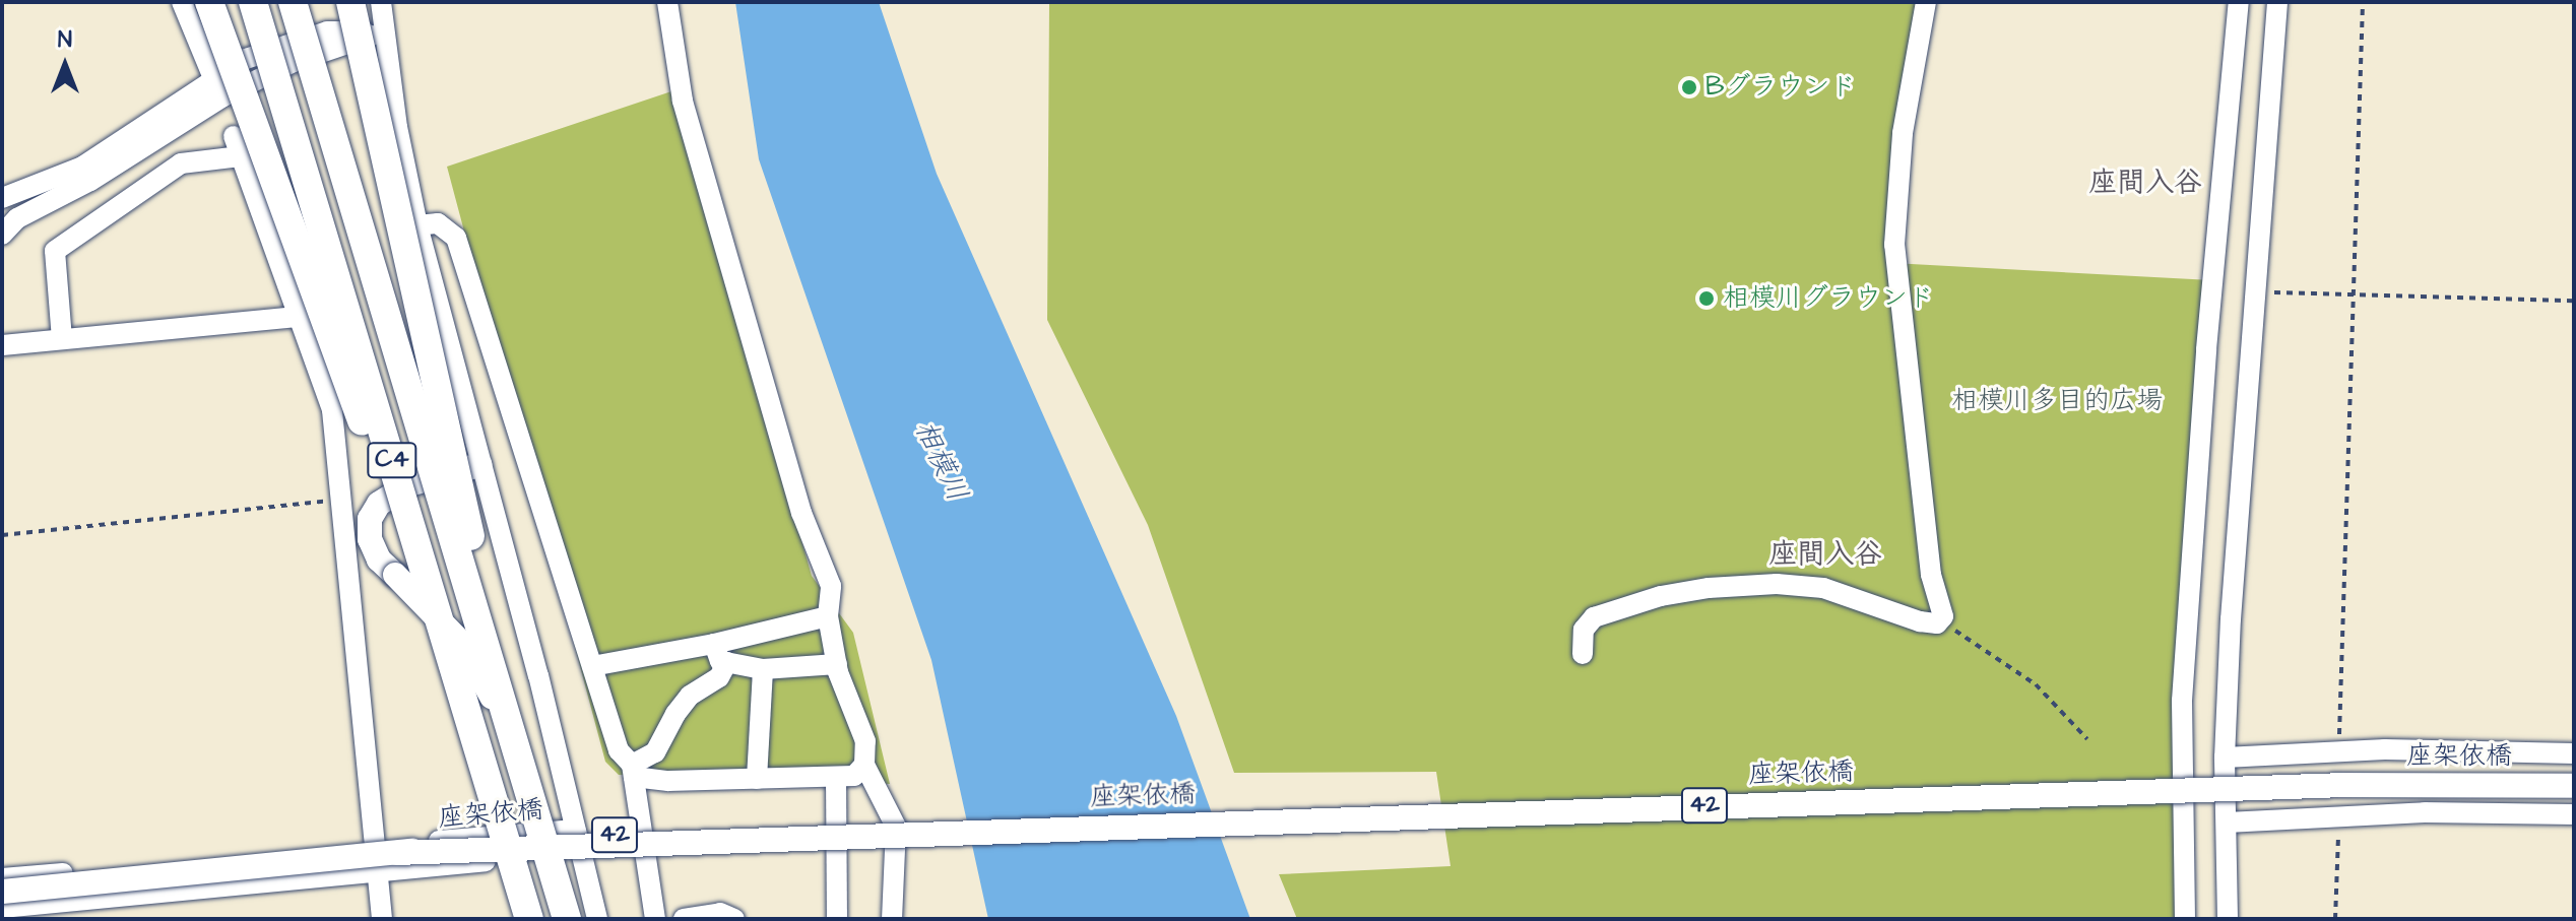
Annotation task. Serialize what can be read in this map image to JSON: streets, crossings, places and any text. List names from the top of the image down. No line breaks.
{"streets":{"highway":["C4"],"main road":["座架依橋","42"]},"districts":["座間入谷","座間入谷"],"water":["相模川"],"parks":["相模川多目的広場"],"places":["Bグラウンド","相模川グラウンド"],"north":"top"}
